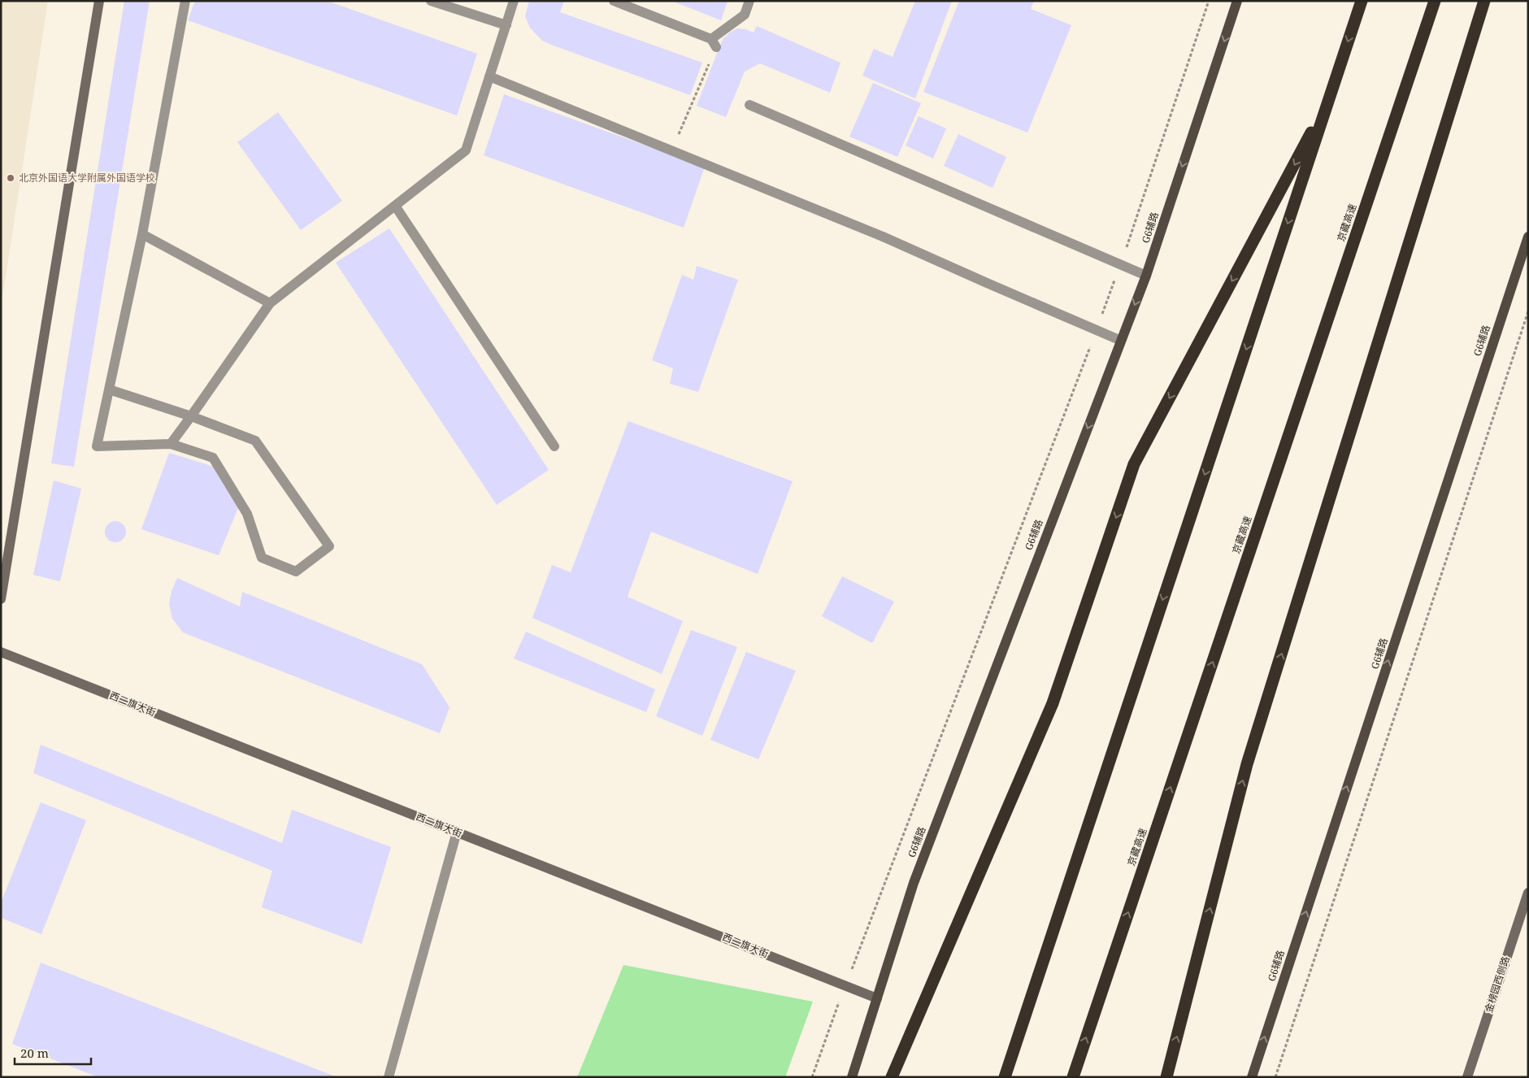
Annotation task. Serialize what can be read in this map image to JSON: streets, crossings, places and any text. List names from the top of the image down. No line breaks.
{"streets":{"highway":["京藏高速"],"main road":["G6辅路","西二旗大街","金榜园西侧路"]},"crossings":[["G6辅路","西二旗大街"]],"places":["北京外国语大学附属外国语学校"],"scale_bar":"20 m"}
